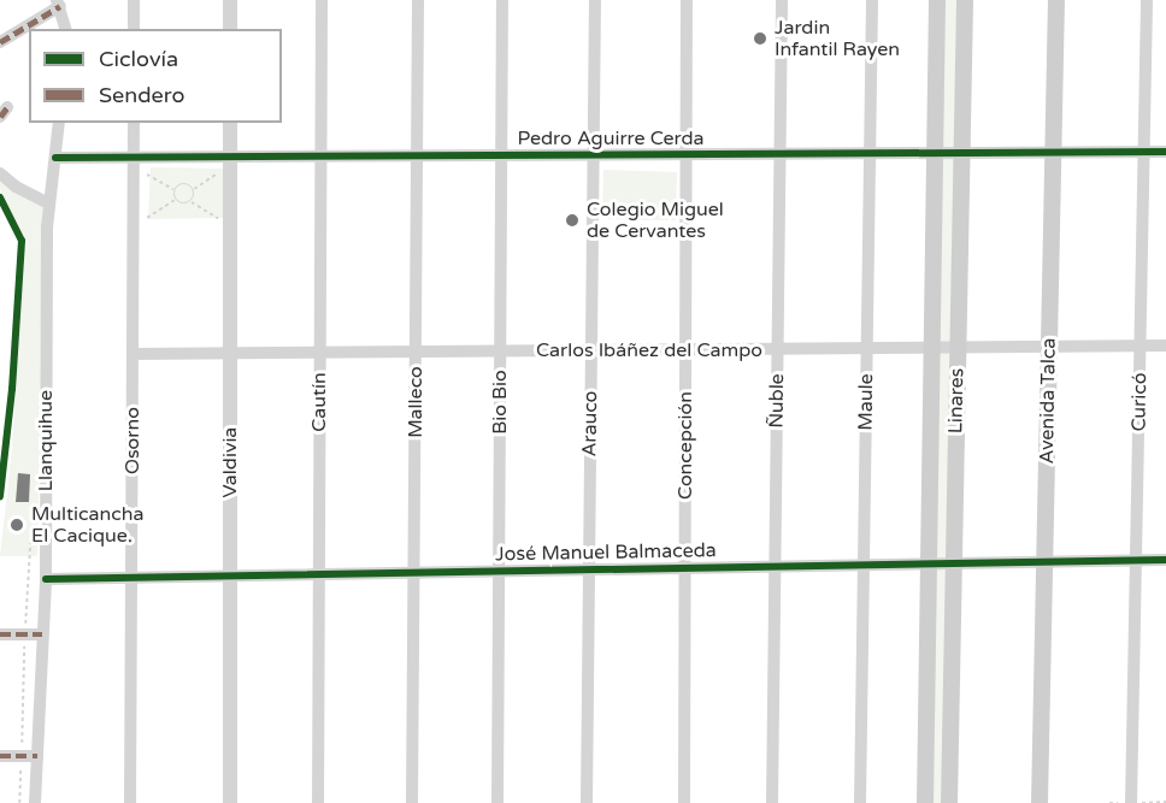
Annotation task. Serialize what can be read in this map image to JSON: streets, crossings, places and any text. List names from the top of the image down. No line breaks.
{"streets":{"main road":["Linares","Avenida Talca"],"street":["Pedro Aguirre Cerda","Carlos Ibáñez del Campo","Ñuble","Cautín","Malleco","Bio Bio","Maule","Curicó","Arauco","Llanquihue","Osorno","Concepción","Valdivia","José Manuel Balmaceda"]},"crossings":[["Pedro Aguirre Cerda","Ñuble"],["Pedro Aguirre Cerda","Linares"],["Pedro Aguirre Cerda","Avenida Talca"],["Pedro Aguirre Cerda","Cautín"],["Pedro Aguirre Cerda","Malleco"],["Pedro Aguirre Cerda","Bio Bio"],["Pedro Aguirre Cerda","Maule"],["Pedro Aguirre Cerda","Curicó"],["Pedro Aguirre Cerda","Arauco"],["Pedro Aguirre Cerda","Llanquihue"],["Pedro Aguirre Cerda","Osorno"],["Pedro Aguirre Cerda","Concepción"],["Pedro Aguirre Cerda","Valdivia"],["Carlos Ibáñez del Campo","Ñuble"],["Carlos Ibáñez del Campo","Linares"],["Carlos Ibáñez del Campo","Avenida Talca"],["Carlos Ibáñez del Campo","Cautín"],["Carlos Ibáñez del Campo","Malleco"],["Carlos Ibáñez del Campo","Bio Bio"],["Carlos Ibáñez del Campo","Maule"],["Carlos Ibáñez del Campo","Curicó"],["Carlos Ibáñez del Campo","Arauco"],["Carlos Ibáñez del Campo","Osorno"],["Carlos Ibáñez del Campo","Concepción"],["Carlos Ibáñez del Campo","Valdivia"],["Ñuble","José Manuel Balmaceda"],["Linares","José Manuel Balmaceda"],["Avenida Talca","José Manuel Balmaceda"],["Cautín","José Manuel Balmaceda"],["Malleco","José Manuel Balmaceda"],["Bio Bio","José Manuel Balmaceda"],["Maule","José Manuel Balmaceda"],["Curicó","José Manuel Balmaceda"],["Arauco","José Manuel Balmaceda"],["Llanquihue","José Manuel Balmaceda"],["Osorno","José Manuel Balmaceda"],["Concepción","José Manuel Balmaceda"],["Valdivia","José Manuel Balmaceda"]],"places":["Jardin Infantil Rayen","Colegio Miguel de Cervantes","Multicancha El Cacique."],"legend":["Ciclovía","Sendero"]}
